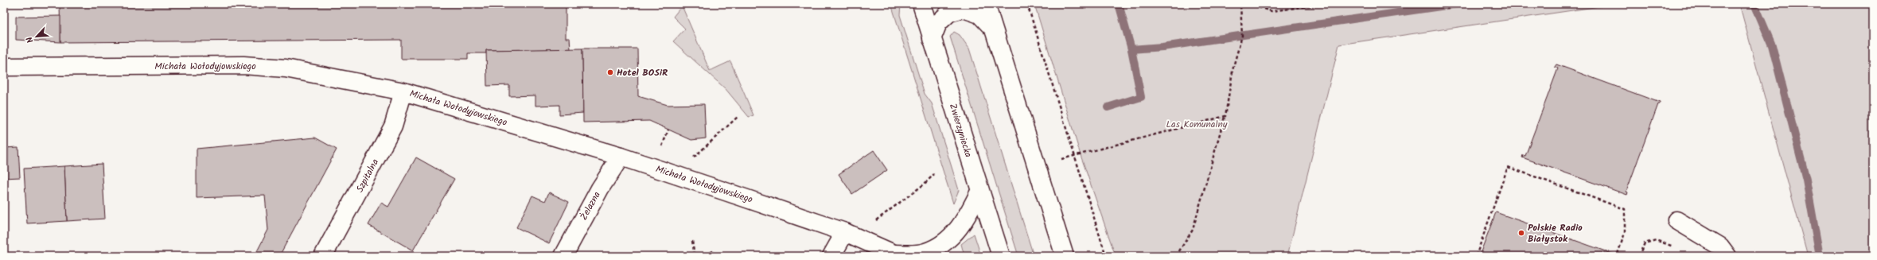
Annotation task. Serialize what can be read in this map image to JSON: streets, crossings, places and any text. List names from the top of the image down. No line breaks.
{"streets":{"street":["Michała Wołodyjowskiego","Zwierzyniecka","Szpitalna","Żelazna"]},"crossings":[["Michała Wołodyjowskiego","Zwierzyniecka"],["Michała Wołodyjowskiego","Szpitalna"],["Michała Wołodyjowskiego","Żelazna"]],"parks":["Las Komunalny"],"places":["Hotel BOSiR","Polskie Radio Białystok"],"north":"bottom left"}
